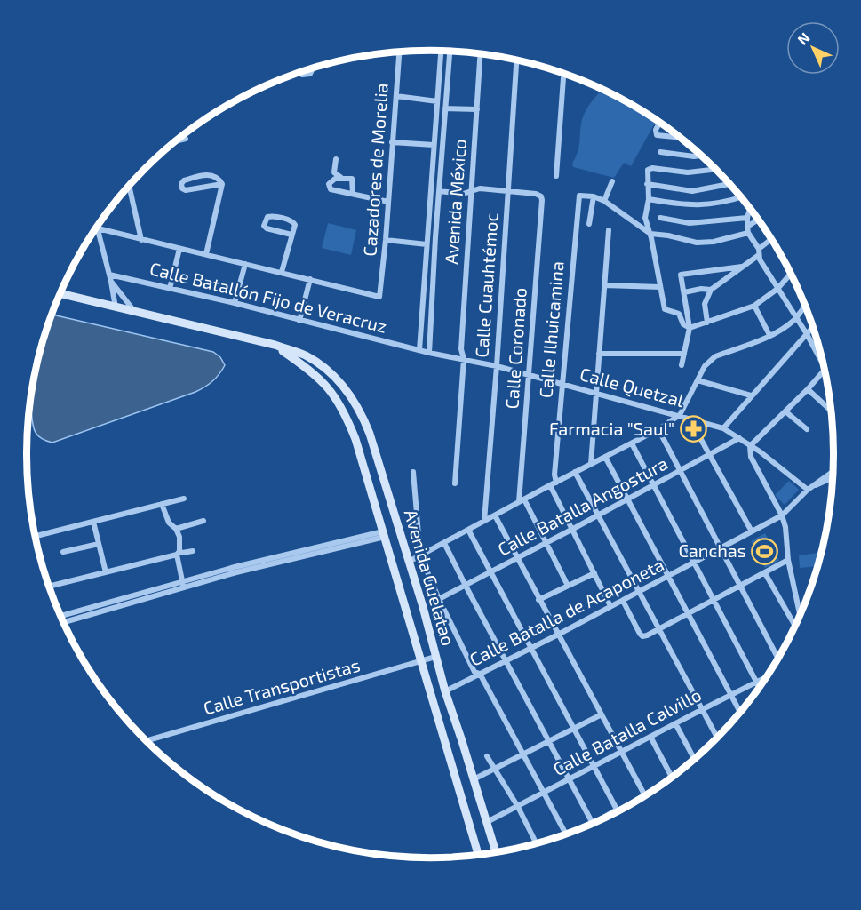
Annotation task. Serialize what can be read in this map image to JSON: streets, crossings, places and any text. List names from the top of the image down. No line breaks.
{"streets":{"main road":["Avenida Guelatao"],"street":["Cazadores de Morelia","Avenida México","Calle Cuauhtémoc","Calle Batallón Fijo de Veracruz","Calle Ilhuicamina","Calle Coronado","Calle Quetzal","Calle Batalla Angostura","Calle Batalla de Acaponeta","Calle Transportistas","Calle Batalla Calvillo"]},"crossings":[["Avenida México","Calle Quetzal"],["Calle Cuauhtémoc","Calle Coronado"],["Calle Cuauhtémoc","Calle Quetzal"],["Calle Batallón Fijo de Veracruz","Calle Quetzal"],["Calle Ilhuicamina","Calle Quetzal"],["Calle Coronado","Calle Quetzal"],["Calle Quetzal","Calle Batalla Angostura"],["Calle Quetzal","Calle Batalla de Acaponeta"],["Avenida Guelatao","Calle Batalla de Acaponeta"],["Avenida Guelatao","Calle Transportistas"],["Avenida Guelatao","Calle Batalla Calvillo"]],"places":{"pharmacy":["Farmacia \"Saul\""],"sports":["Canchas"]},"north":"top left"}
